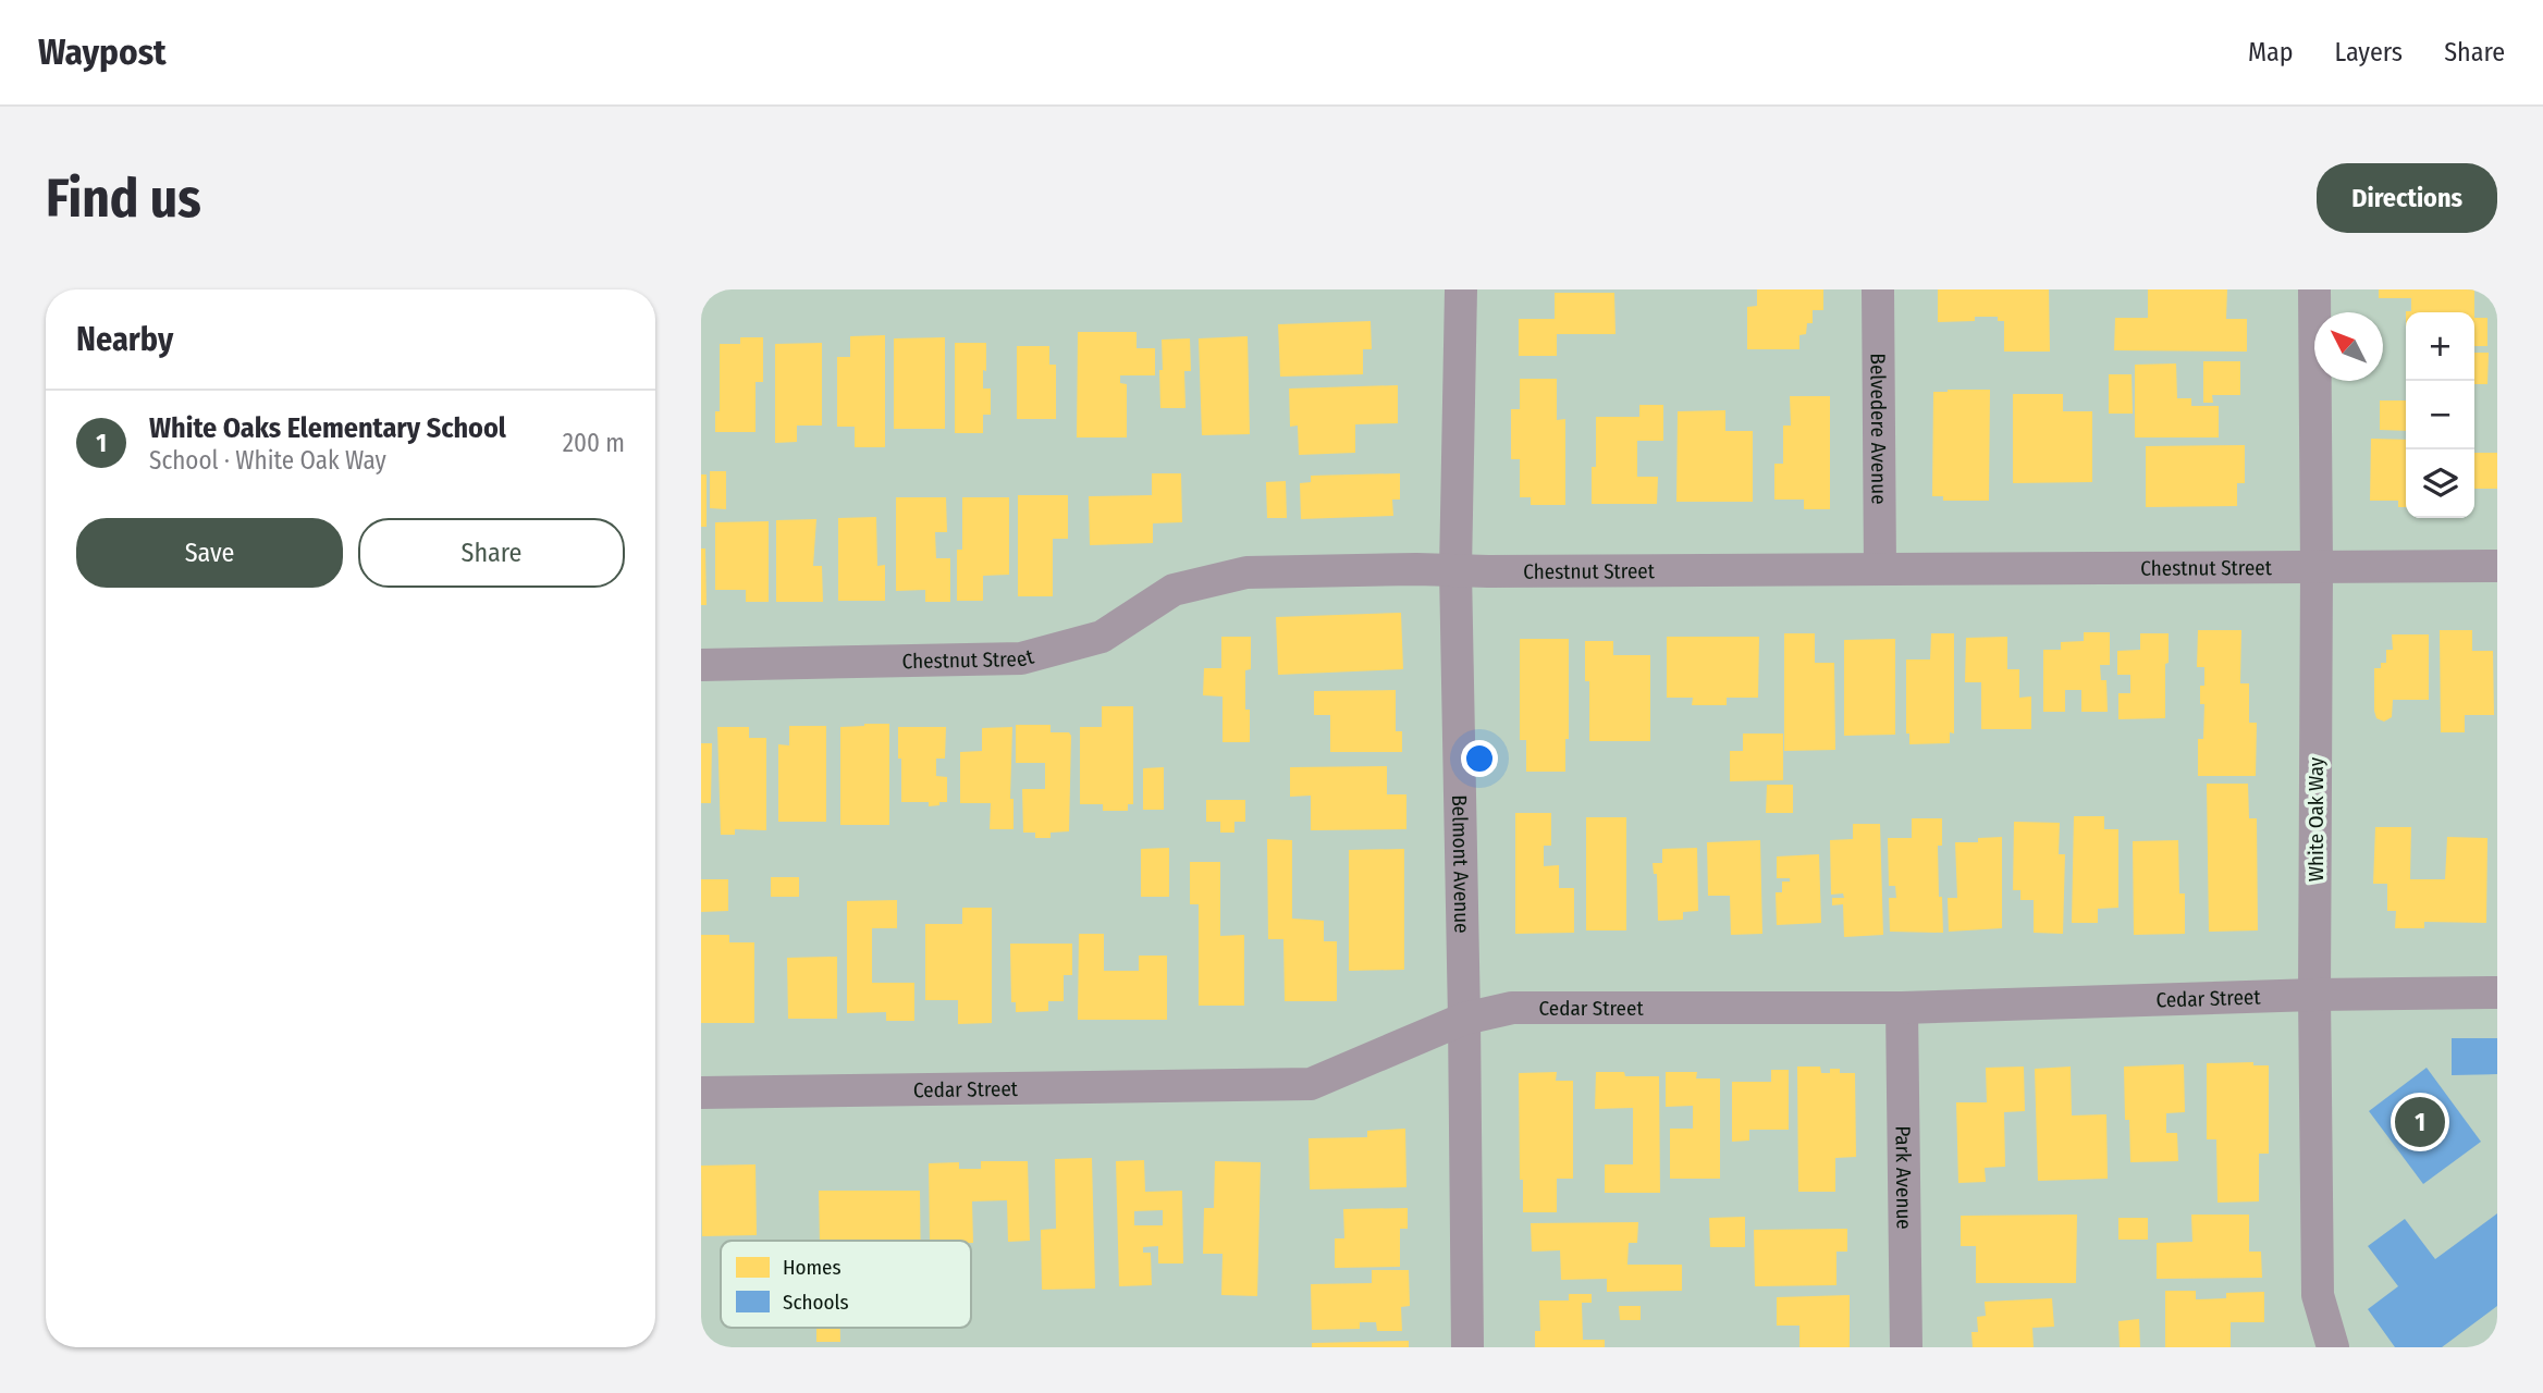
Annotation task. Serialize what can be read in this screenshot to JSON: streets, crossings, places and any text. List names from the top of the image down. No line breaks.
{"streets":{"street":["Belvedere Avenue","Chestnut Street","White Oak Way","Belmont Avenue","Cedar Street","Park Avenue"]},"crossings":[["Belvedere Avenue","Chestnut Street"],["Chestnut Street","White Oak Way"],["Chestnut Street","Belmont Avenue"],["White Oak Way","Cedar Street"],["Belmont Avenue","Cedar Street"],["Cedar Street","Park Avenue"]],"legend":["Homes","Schools"],"north":"top left","page":{"header":"Waypost","nav":["Map","Layers","Share"],"buttons":["Directions",["Save","Share"]],"title":"Find us","heading":"Nearby","map_buttons":["+","−"],"list":[{"mark":"1","name":"White Oaks Elementary School","note":"School · White Oak Way","value":"200 m"}],"pins":"1"}}
